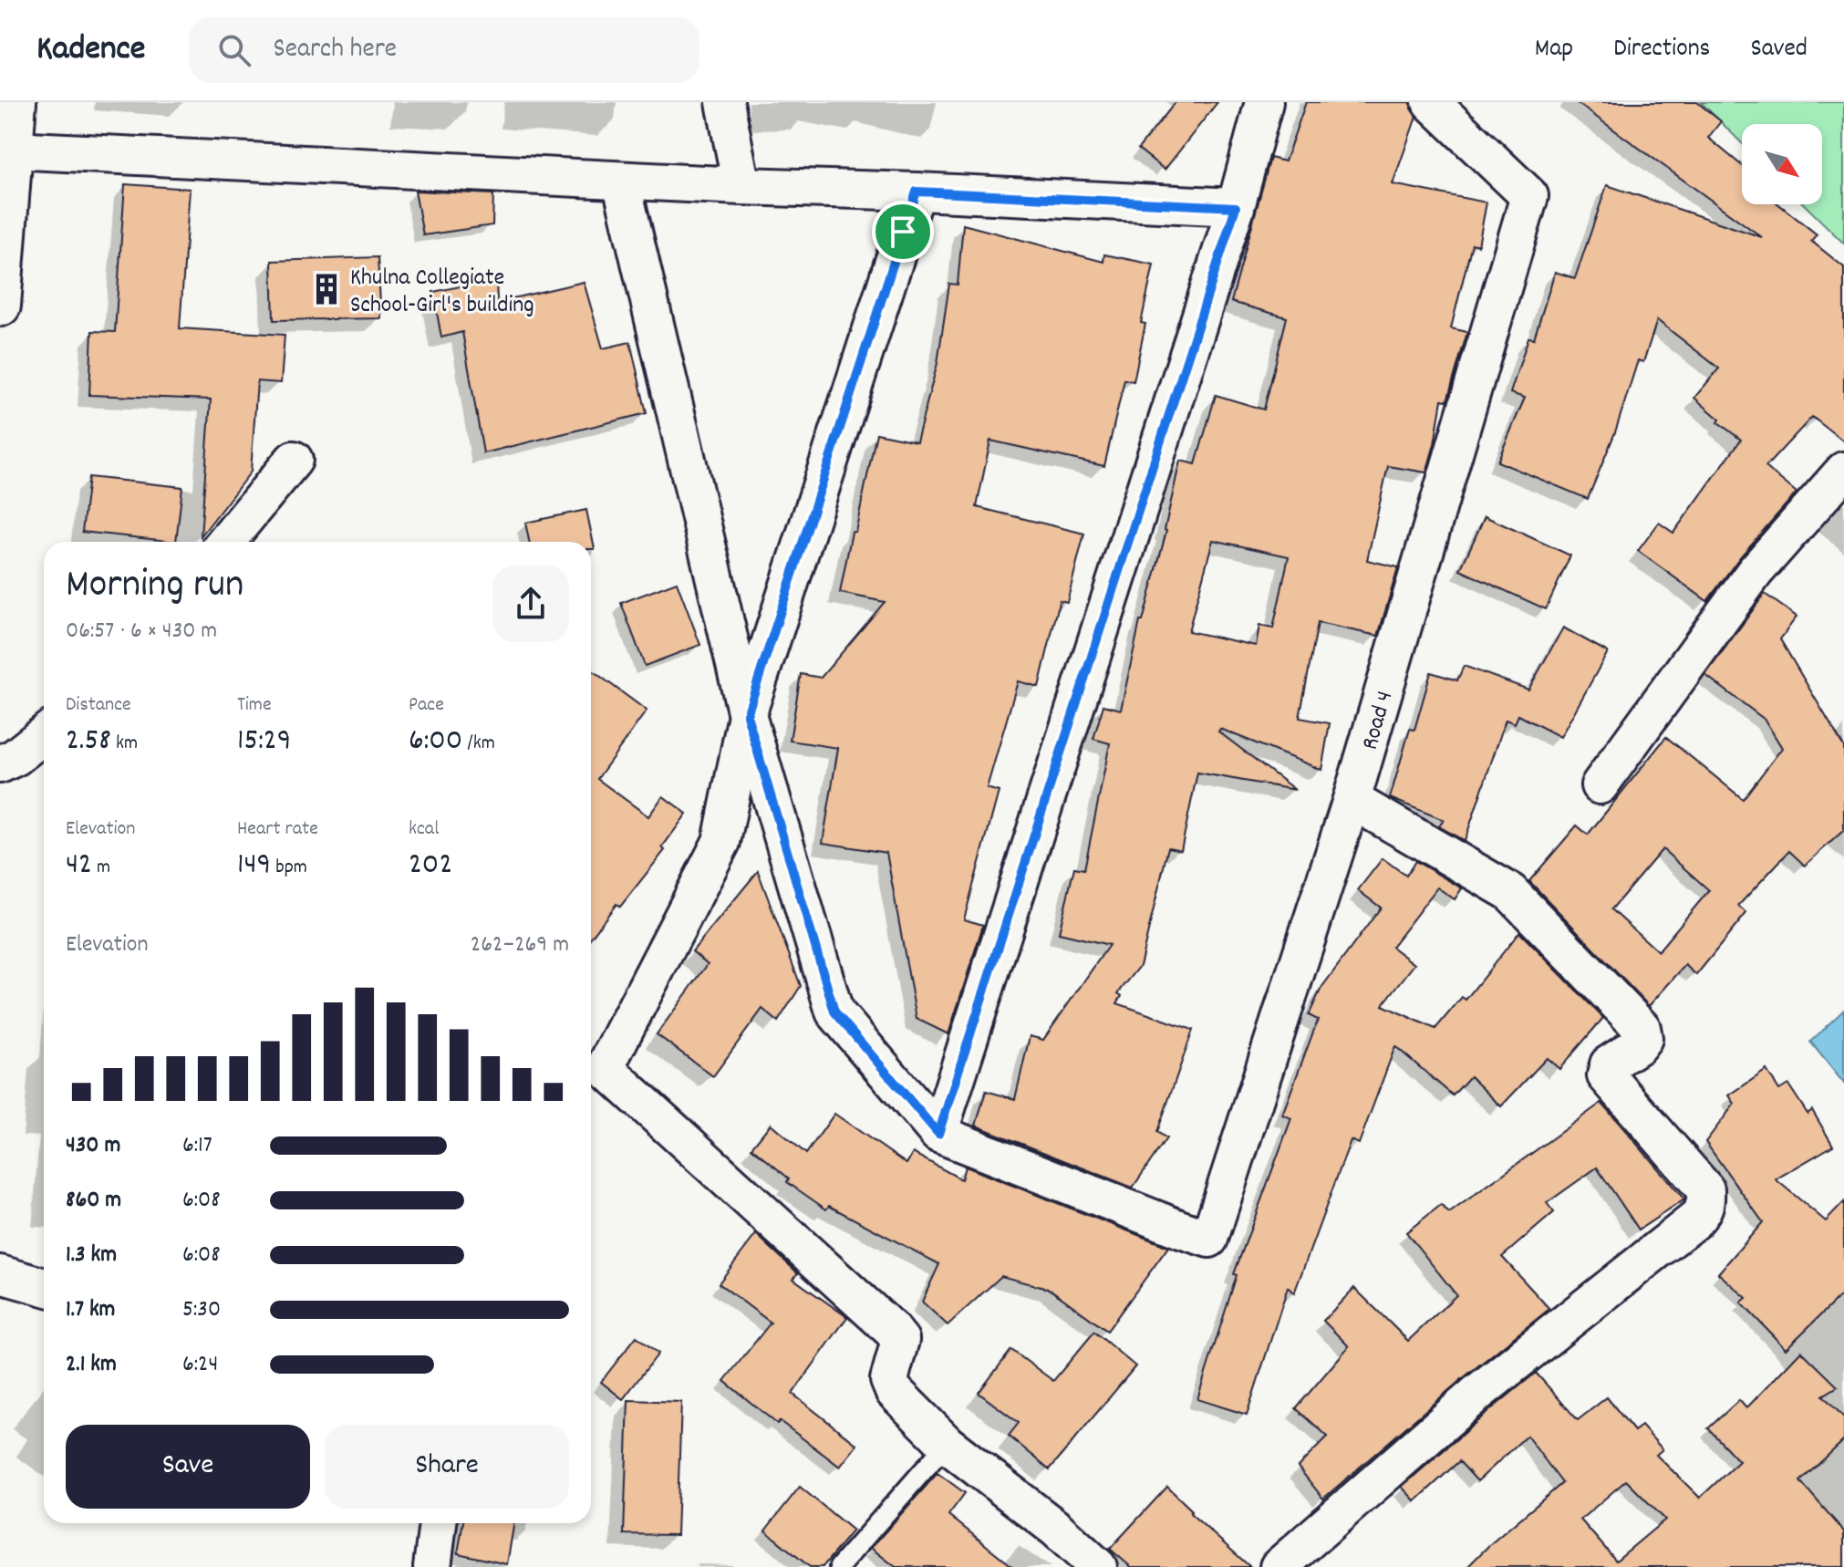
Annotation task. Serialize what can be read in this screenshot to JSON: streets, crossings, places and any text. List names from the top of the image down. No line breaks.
{"streets":{"street":["Road 4"]},"places":{"building":["Khulna Collegiate School-Girl's building"]},"north":"bottom right","page":{"header":"Kadence","search":"Search here","nav":["Map","Directions","Saved"],"heading":["Morning run","06:57 · 6 × 430 m"],"stats":[["Distance","2.58 km"],["Time","15:29"],["Pace","6:00 /km"],["Elevation","42 m"],["Heart rate","149 bpm"],["kcal","202"]],"chart":["Elevation","262–269 m"],"list":[{"name":"430 m","note":"6:17"},{"name":"860 m","note":"6:08"},{"name":"1.3 km","note":"6:08"},{"name":"1.7 km","note":"5:30"},{"name":"2.1 km","note":"6:24"}],"buttons":["Save","Share"]}}
